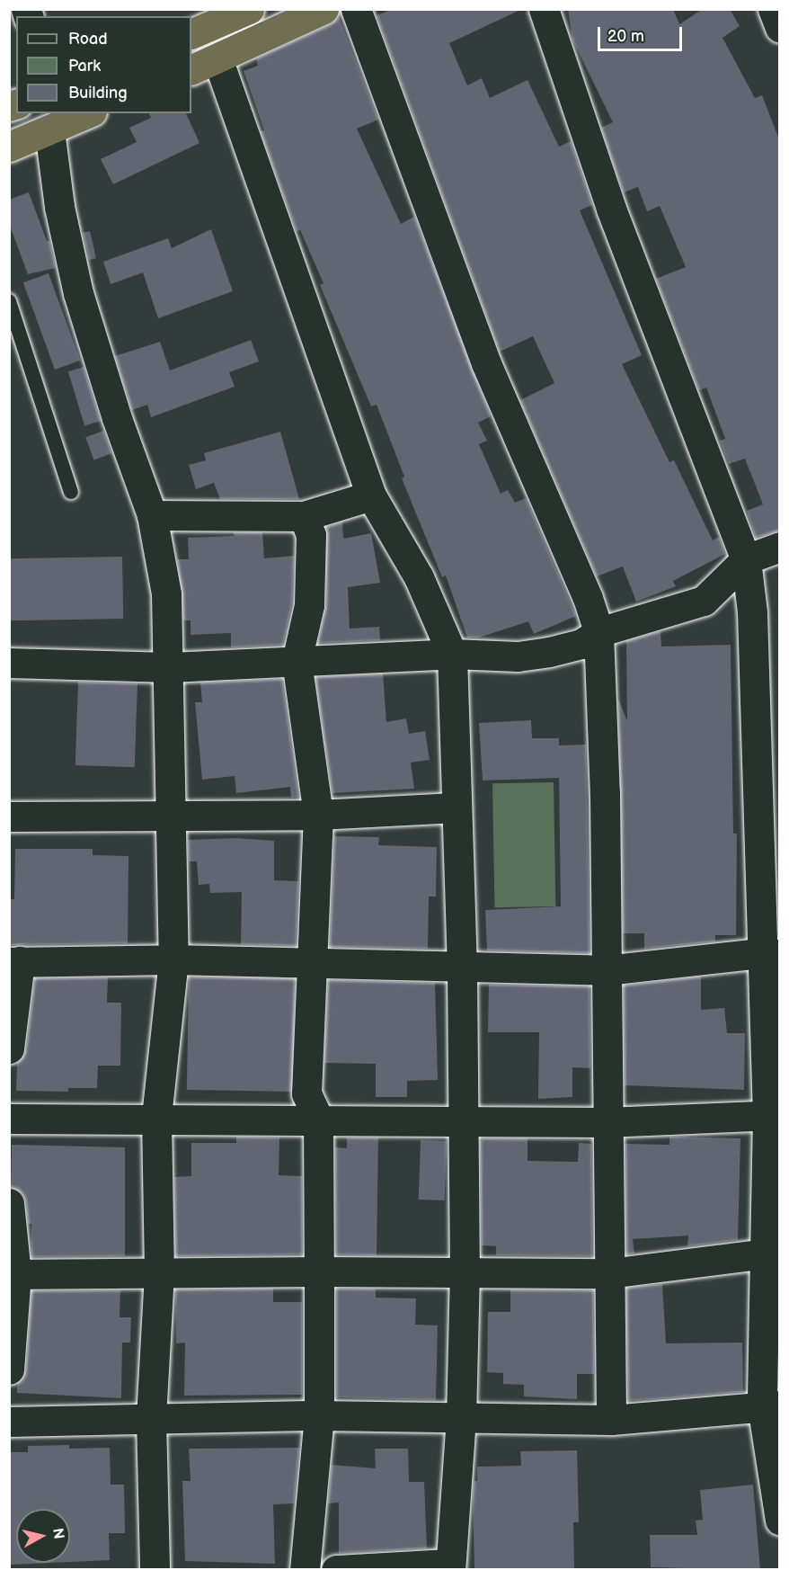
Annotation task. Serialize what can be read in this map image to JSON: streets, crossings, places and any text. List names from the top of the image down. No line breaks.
{"legend":["Road","Park","Building"],"scale_bar":"20 m","north":"right"}
